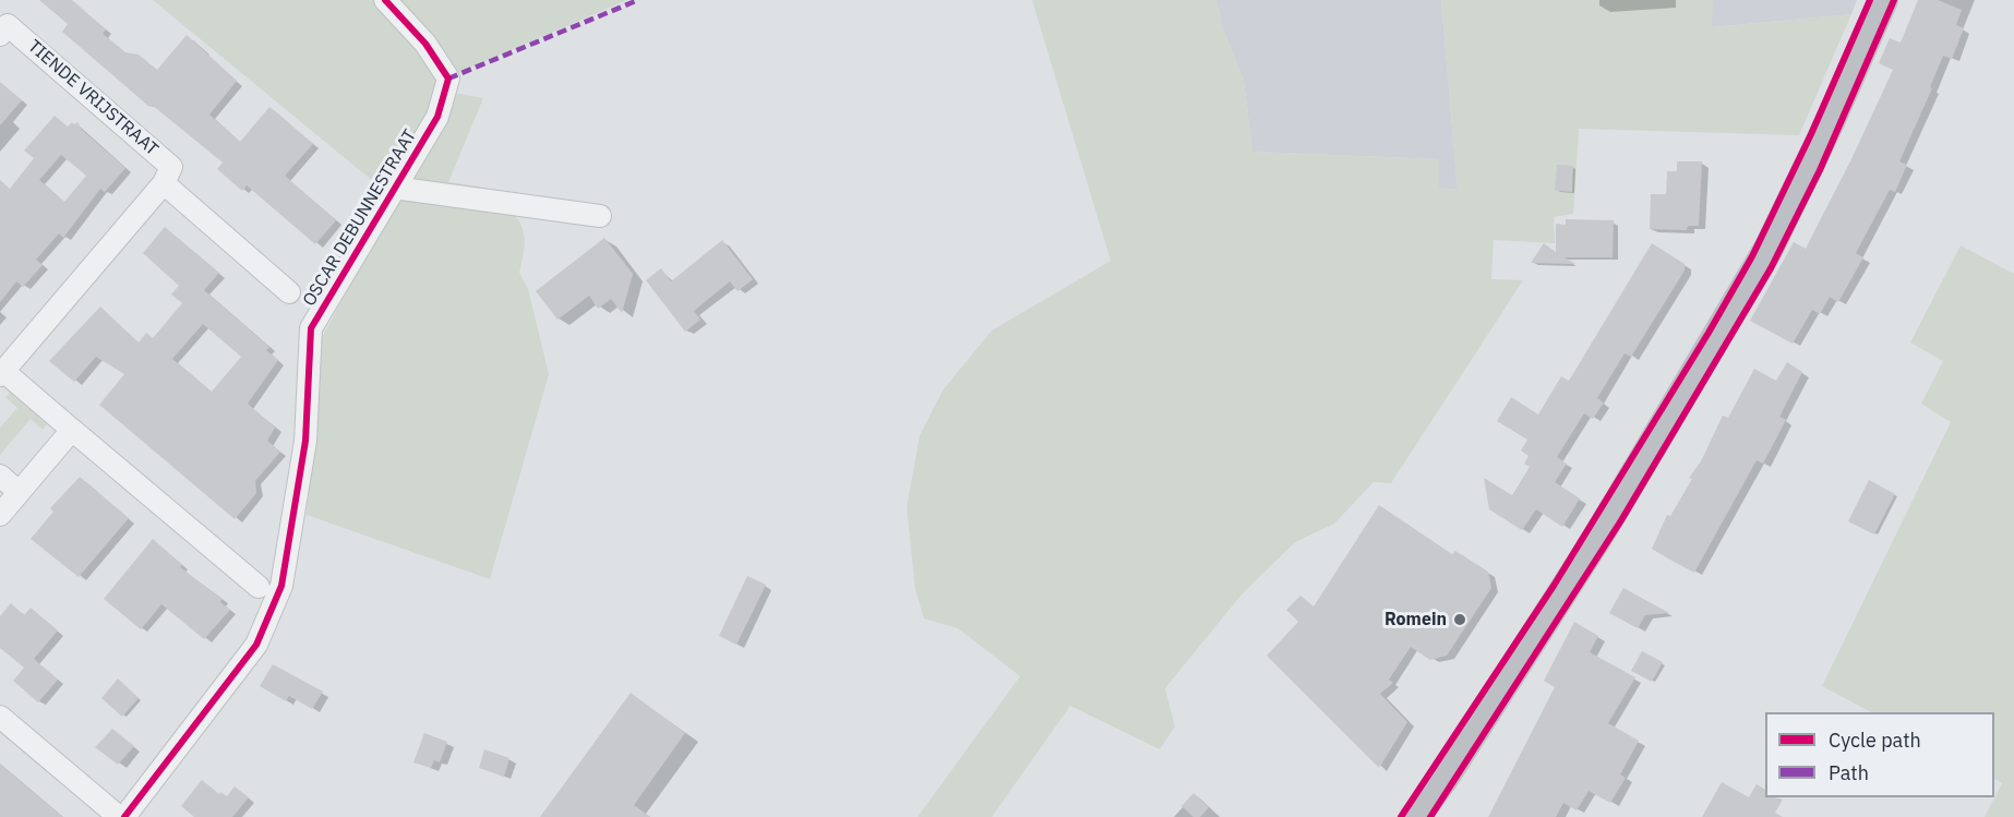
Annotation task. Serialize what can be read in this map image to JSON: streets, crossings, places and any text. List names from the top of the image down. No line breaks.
{"streets":{"street":["TIENDE VRIJSTRAAT","OSCAR DEBUNNESTRAAT"]},"places":["Romein"],"legend":["Cycle path","Path"]}
